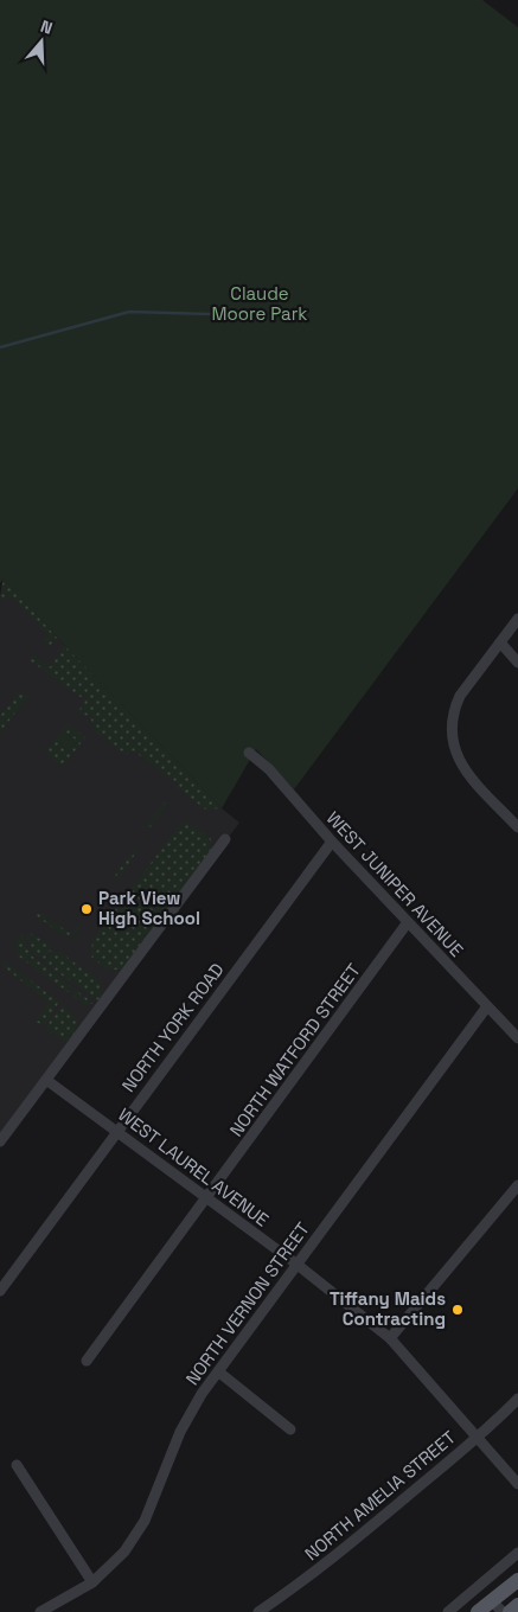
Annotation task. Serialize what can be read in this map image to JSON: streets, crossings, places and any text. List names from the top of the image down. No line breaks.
{"streets":{"street":["WEST JUNIPER AVENUE","NORTH YORK ROAD","NORTH WATFORD STREET","WEST LAUREL AVENUE","NORTH VERNON STREET","NORTH AMELIA STREET"]},"crossings":[["WEST JUNIPER AVENUE","NORTH YORK ROAD"],["WEST JUNIPER AVENUE","NORTH WATFORD STREET"],["WEST JUNIPER AVENUE","NORTH VERNON STREET"],["NORTH YORK ROAD","WEST LAUREL AVENUE"],["NORTH WATFORD STREET","WEST LAUREL AVENUE"],["WEST LAUREL AVENUE","NORTH VERNON STREET"],["WEST LAUREL AVENUE","NORTH AMELIA STREET"]],"parks":["Claude Moore Park"],"places":["Park View High School","Tiffany Maids Contracting"],"north":"top"}
